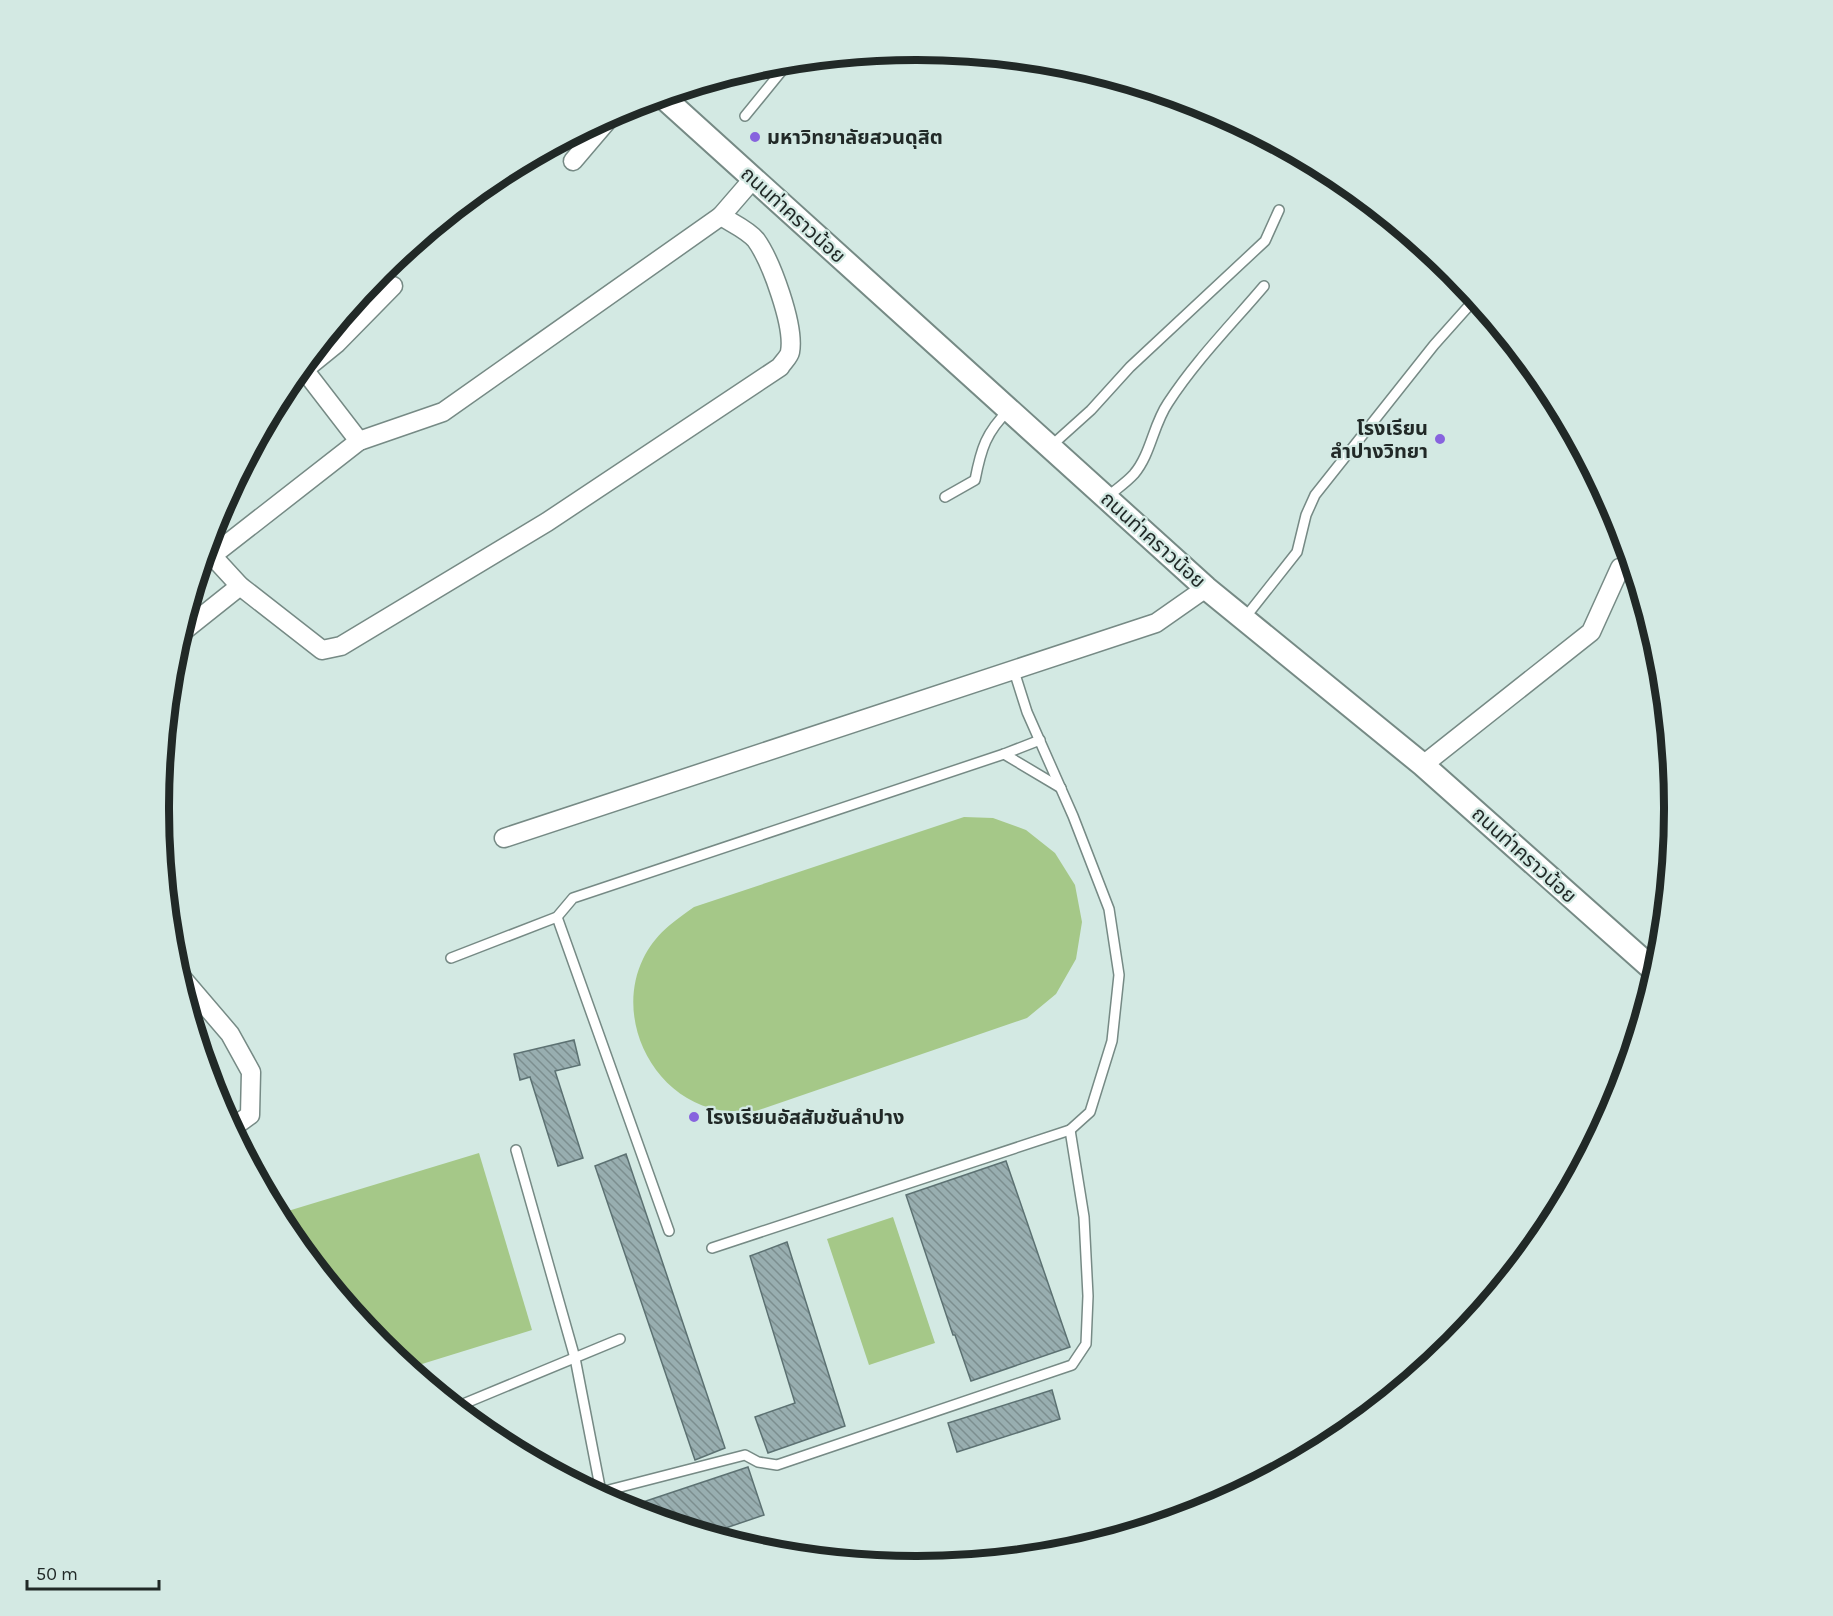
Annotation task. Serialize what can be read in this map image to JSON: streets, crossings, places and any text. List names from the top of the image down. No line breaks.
{"streets":{"street":["ถนนท่าคราวน้อย"]},"places":["มหาวิทยาลัยสวนดุสิต","โรงเรียน ลำปางวิทยา","โรงเรียนอัสสัมชันลำปาง"],"scale_bar":"50 m"}
